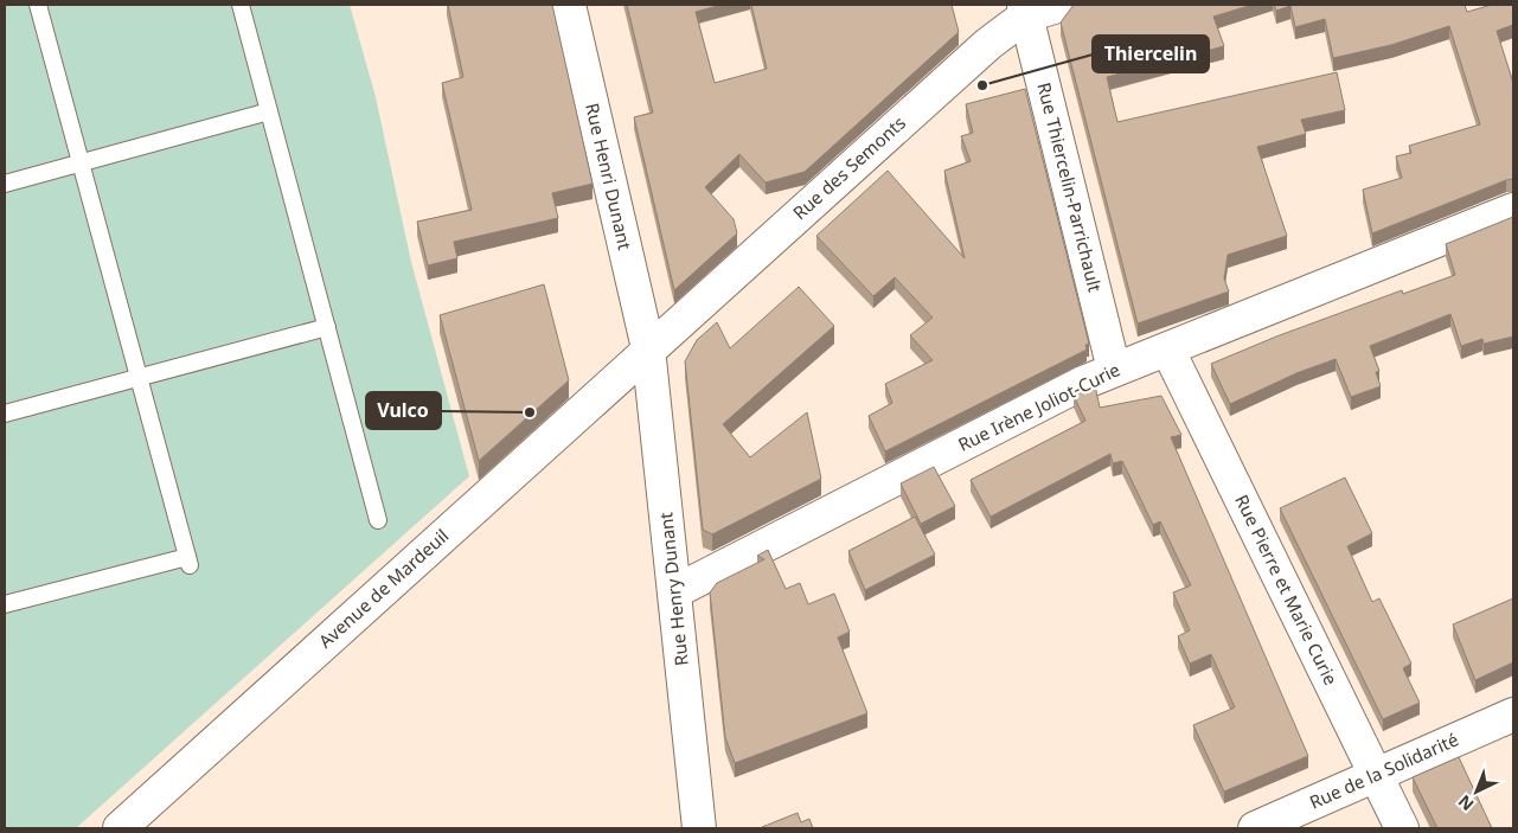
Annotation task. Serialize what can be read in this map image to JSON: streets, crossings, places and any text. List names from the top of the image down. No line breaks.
{"streets":{"street":["Rue des Semonts","Rue Henri Dunant","Rue Thiercelin-Parrichault","Rue Irène Joliot-Curie","Avenue de Mardeuil","Rue Henry Dunant","Rue Pierre et Marie Curie","Rue de la Solidarité"]},"crossings":[["Rue des Semonts","Rue Henri Dunant"],["Rue des Semonts","Rue Thiercelin-Parrichault"],["Rue des Semonts","Avenue de Mardeuil"],["Rue des Semonts","Rue Henry Dunant"],["Rue Henri Dunant","Avenue de Mardeuil"],["Rue Henri Dunant","Rue Henry Dunant"],["Rue Thiercelin-Parrichault","Rue Irène Joliot-Curie"],["Rue Irène Joliot-Curie","Rue Henry Dunant"],["Rue Irène Joliot-Curie","Rue Pierre et Marie Curie"],["Avenue de Mardeuil","Rue Henry Dunant"],["Rue Pierre et Marie Curie","Rue de la Solidarité"]],"places":["Thiercelin","Vulco"],"north":"bottom left"}
